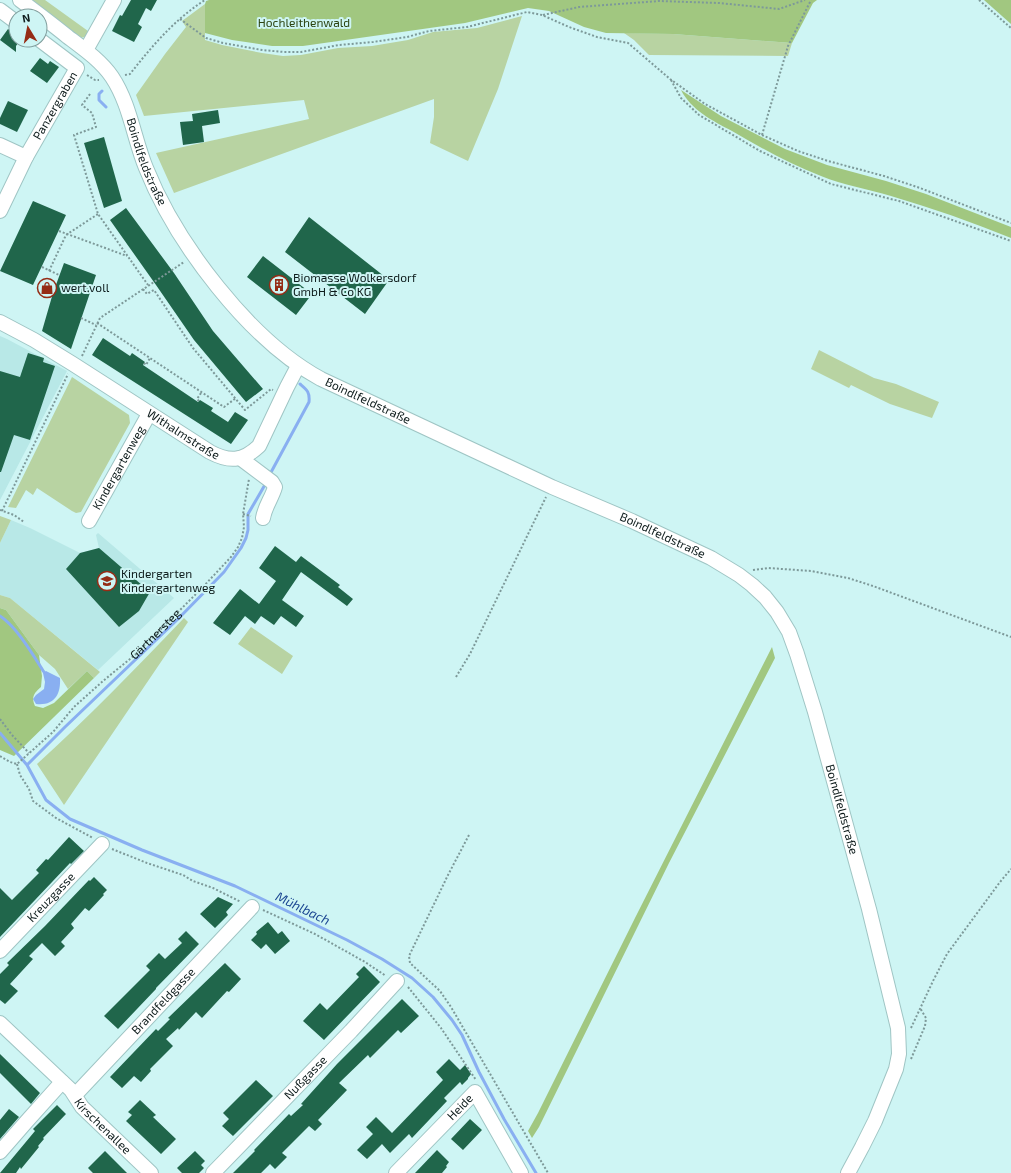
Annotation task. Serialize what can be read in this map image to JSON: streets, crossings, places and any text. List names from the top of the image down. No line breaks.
{"streets":{"street":["Panzergraben","Boindlfeldstraße","Withalmstraße","Kindergartenweg","Kreuzgasse","Brandfeldgasse","Nußgasse","Heide","Kirschenallee"],"path":["Gärtnersteg"]},"crossings":[["Panzergraben","Boindlfeldstraße"],["Withalmstraße","Kindergartenweg"],["Brandfeldgasse","Kirschenallee"]],"water":["Mühlbach"],"parks":["Hochleithenwald"],"places":{"building":["Biomasse Wolkersdorf GmbH & Co KG"],"shop":["wert.voll"],"school or university":["Kindergarten Kindergartenweg"]},"north":"top"}
